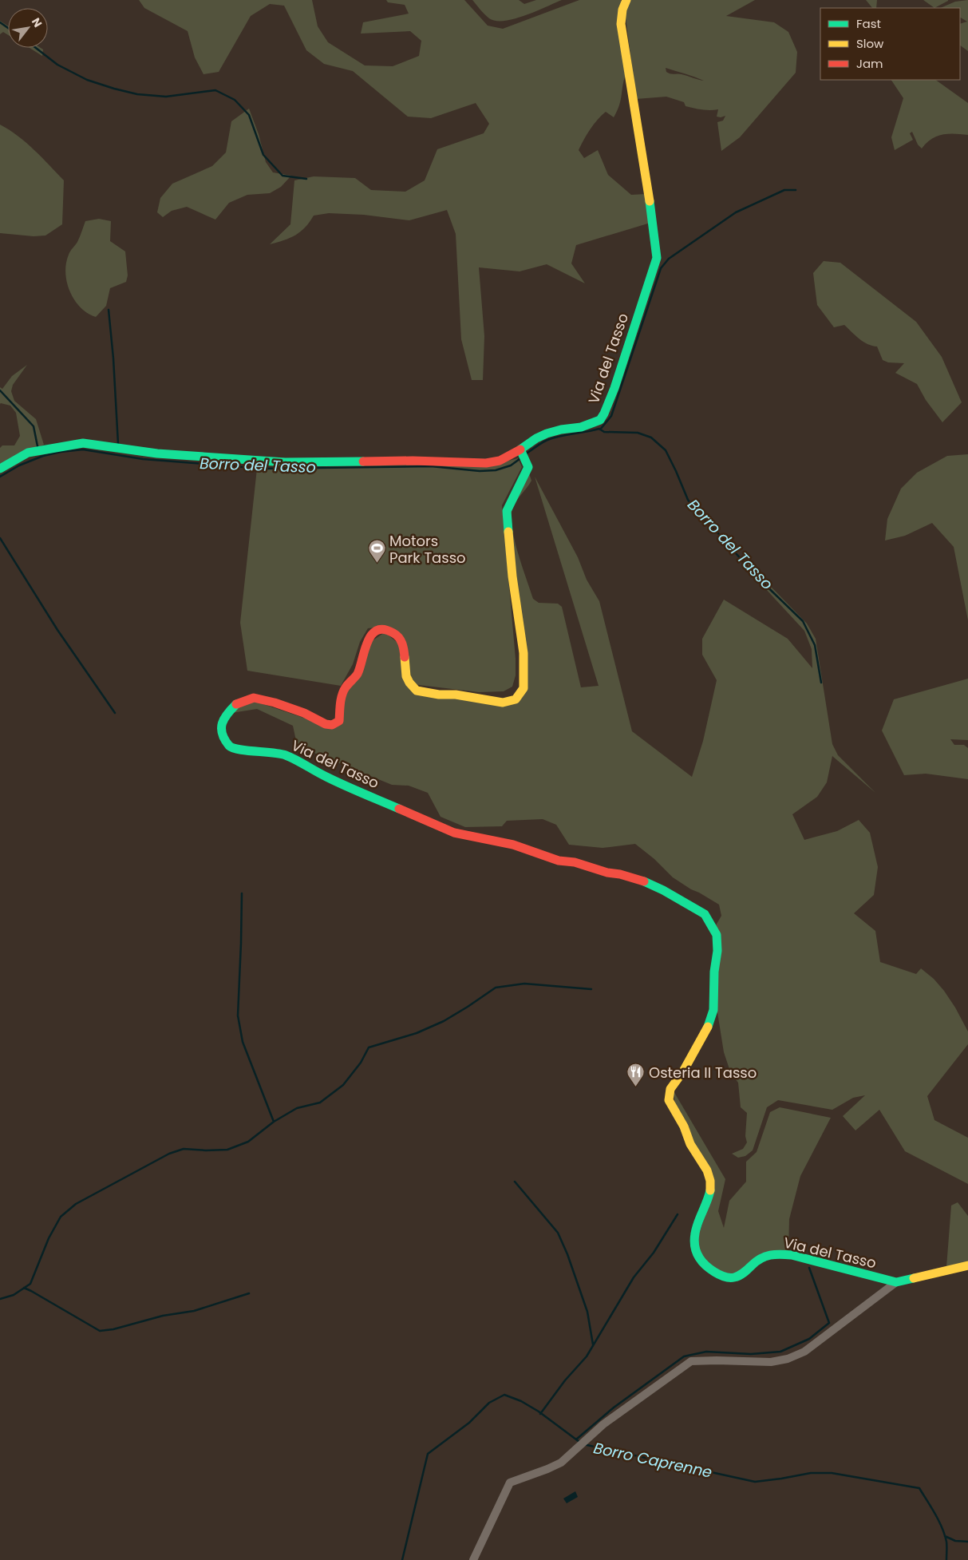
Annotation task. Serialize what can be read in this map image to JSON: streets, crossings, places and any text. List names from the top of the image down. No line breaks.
{"streets":{"street":["Via del Tasso"]},"water":["Borro del Tasso","Borro Caprenne"],"places":{"sports":["Motors Park Tasso"],"restaurant":["Osteria Il Tasso"]},"legend":["Fast","Slow","Jam"],"north":"top right"}
